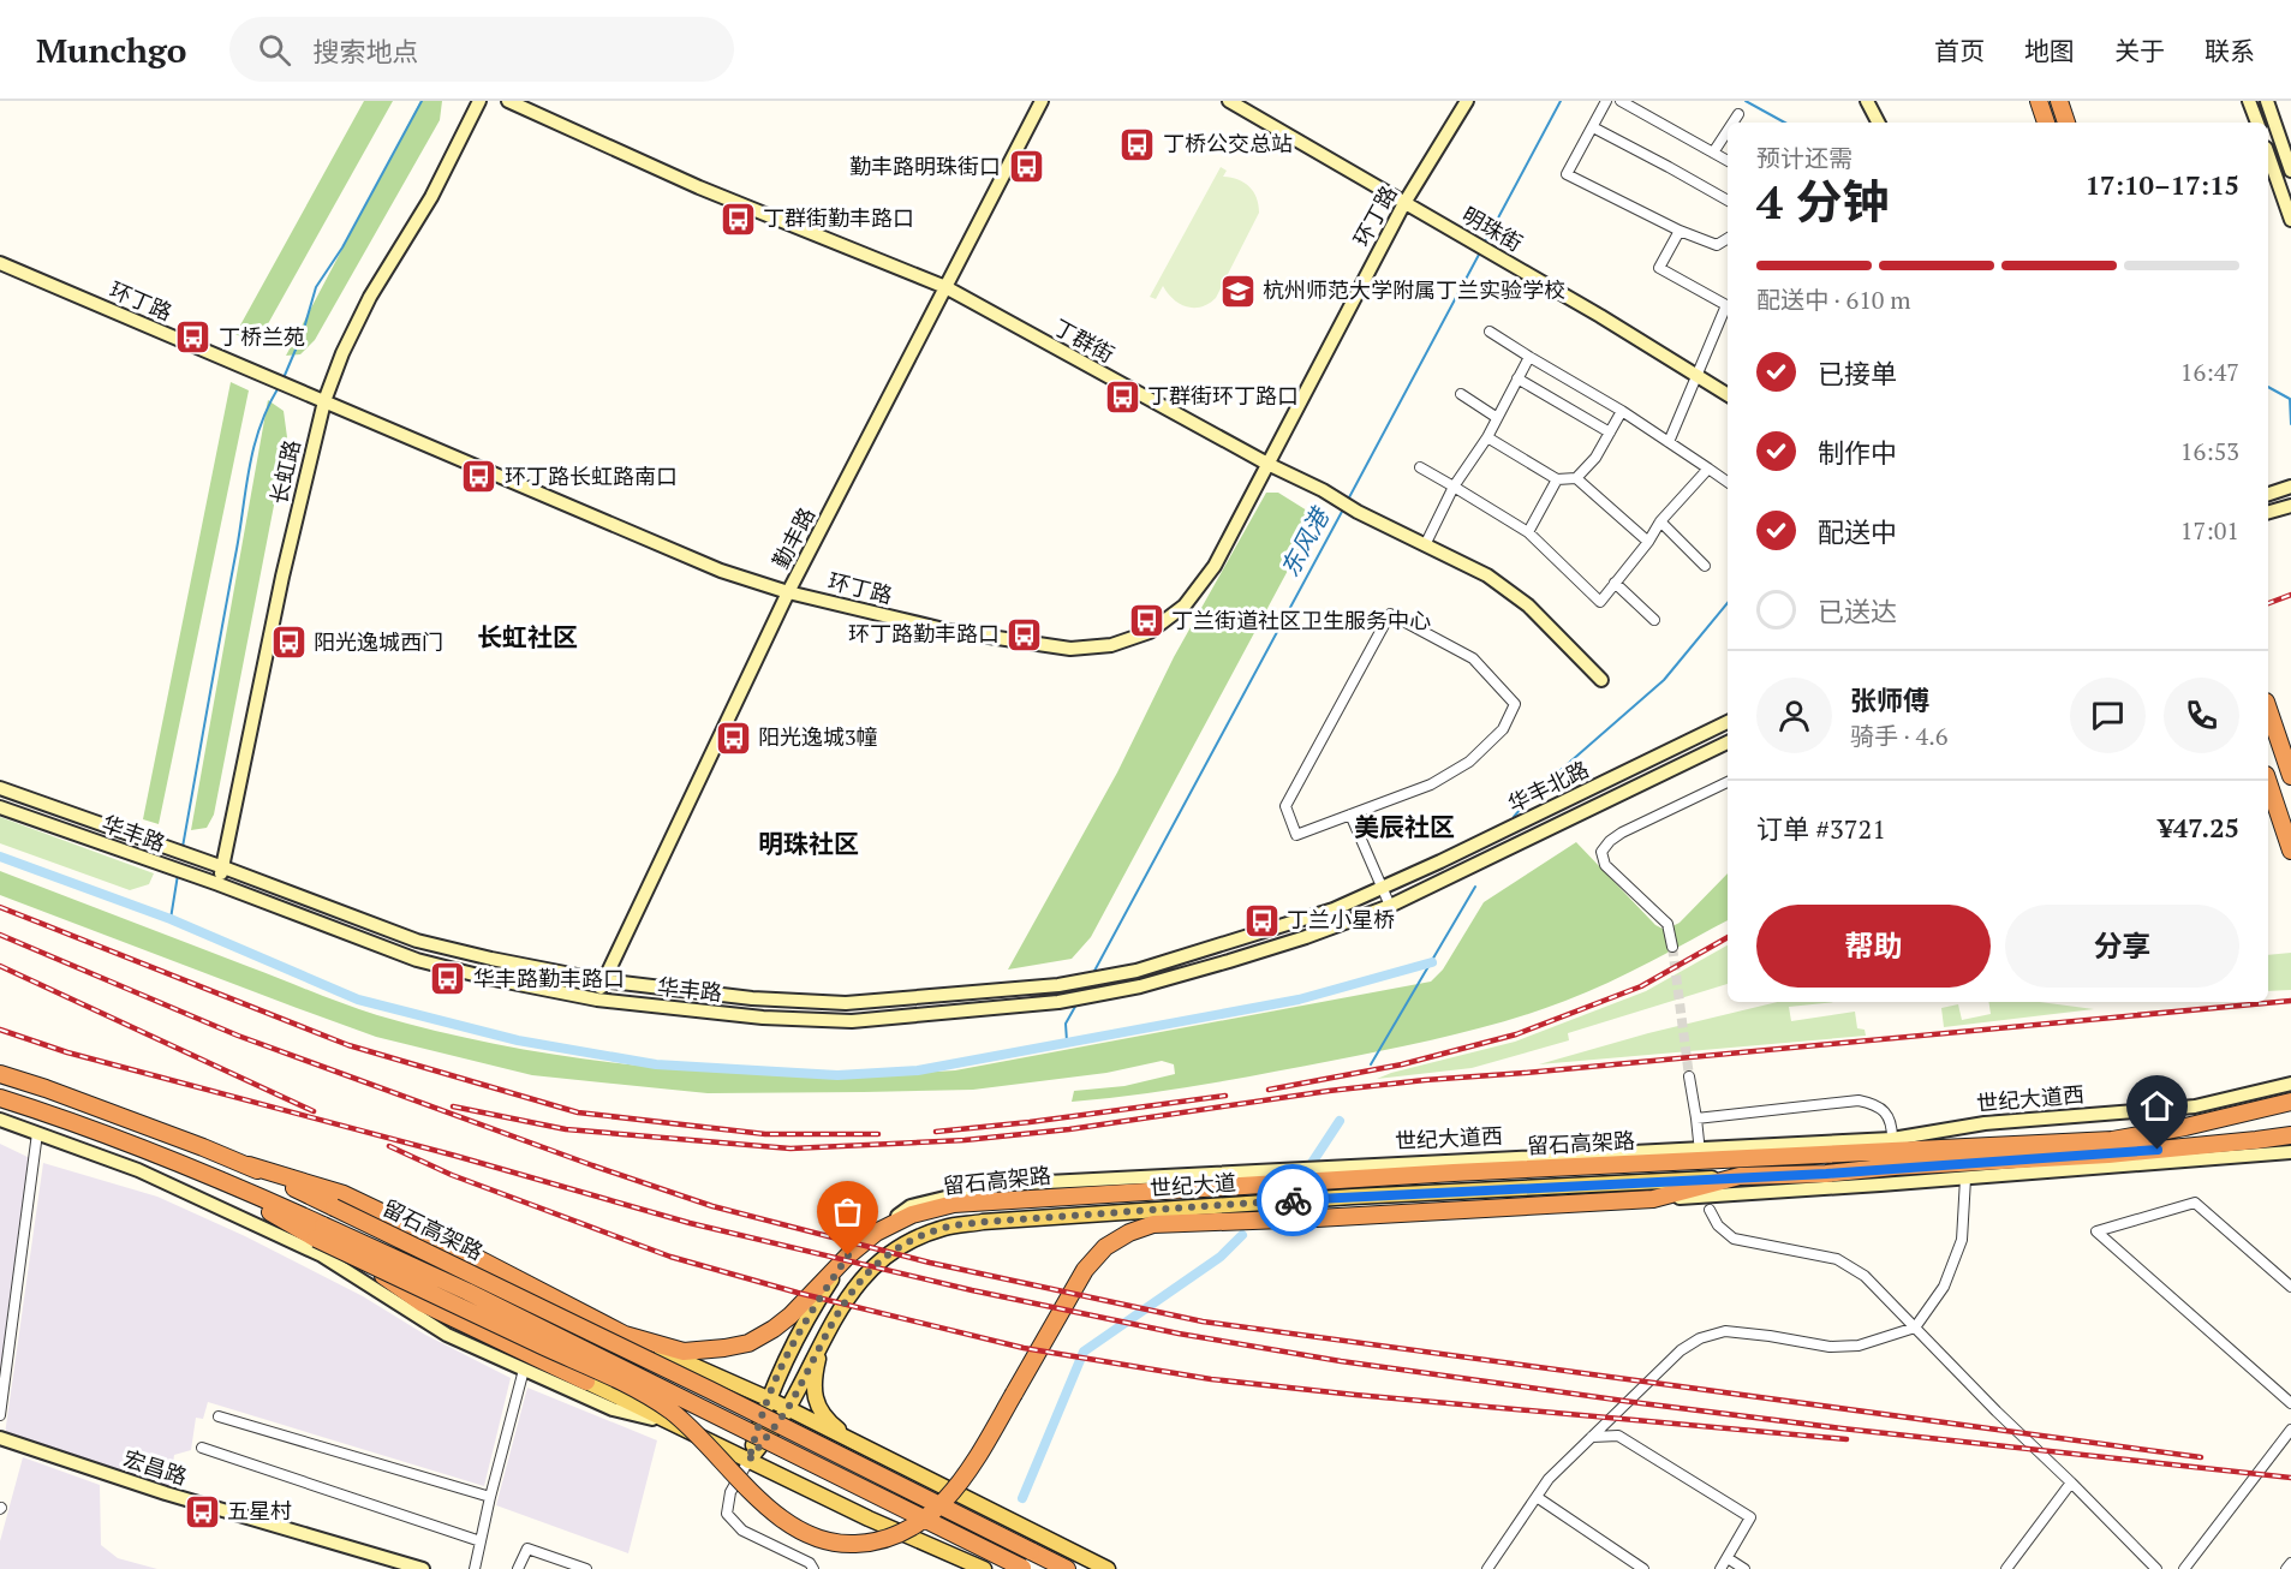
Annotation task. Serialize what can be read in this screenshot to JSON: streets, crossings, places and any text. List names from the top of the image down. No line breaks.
{"streets":{"highway":["留石高架路"],"main road":["环丁路","明珠街","丁群街","长虹路","勤丰路","华丰北路","华丰路","世纪大道西","世纪大道","宏昌路"]},"crossings":[["环丁路","明珠街"],["环丁路","丁群街"],["环丁路","长虹路"],["环丁路","勤丰路"],["丁群街","勤丰路"],["长虹路","华丰路"],["勤丰路","华丰路"],["华丰北路","华丰路"],["世纪大道西","留石高架路"]],"districts":["长虹社区","美辰社区","明珠社区"],"water":["东风港"],"places":{"bus stop":["丁桥公交总站","勤丰路明珠街口","丁群街勤丰路口","丁桥兰苑","丁群街环丁路口","环丁路长虹路南口","丁兰街道社区卫生服务中心","环丁路勤丰路口","阳光逸城西门","阳光逸城3幢","丁兰小星桥","华丰路勤丰路口","五星村"],"school or university":["杭州师范大学附属丁兰实验学校"]},"page":{"header":"Munchgo","search":"搜索地点","nav":["首页","地图","关于","联系"],"heading":["4 分钟","预计还需","17:10–17:15"],"panel":["张师傅","骑手 · 4.6","订单 #3721","¥47.25"],"bar":"配送中 · 610 m","list":[["已接单","16:47"],["制作中","16:53"],["配送中","17:01"],"已送达"],"buttons":["帮助","分享"]}}
